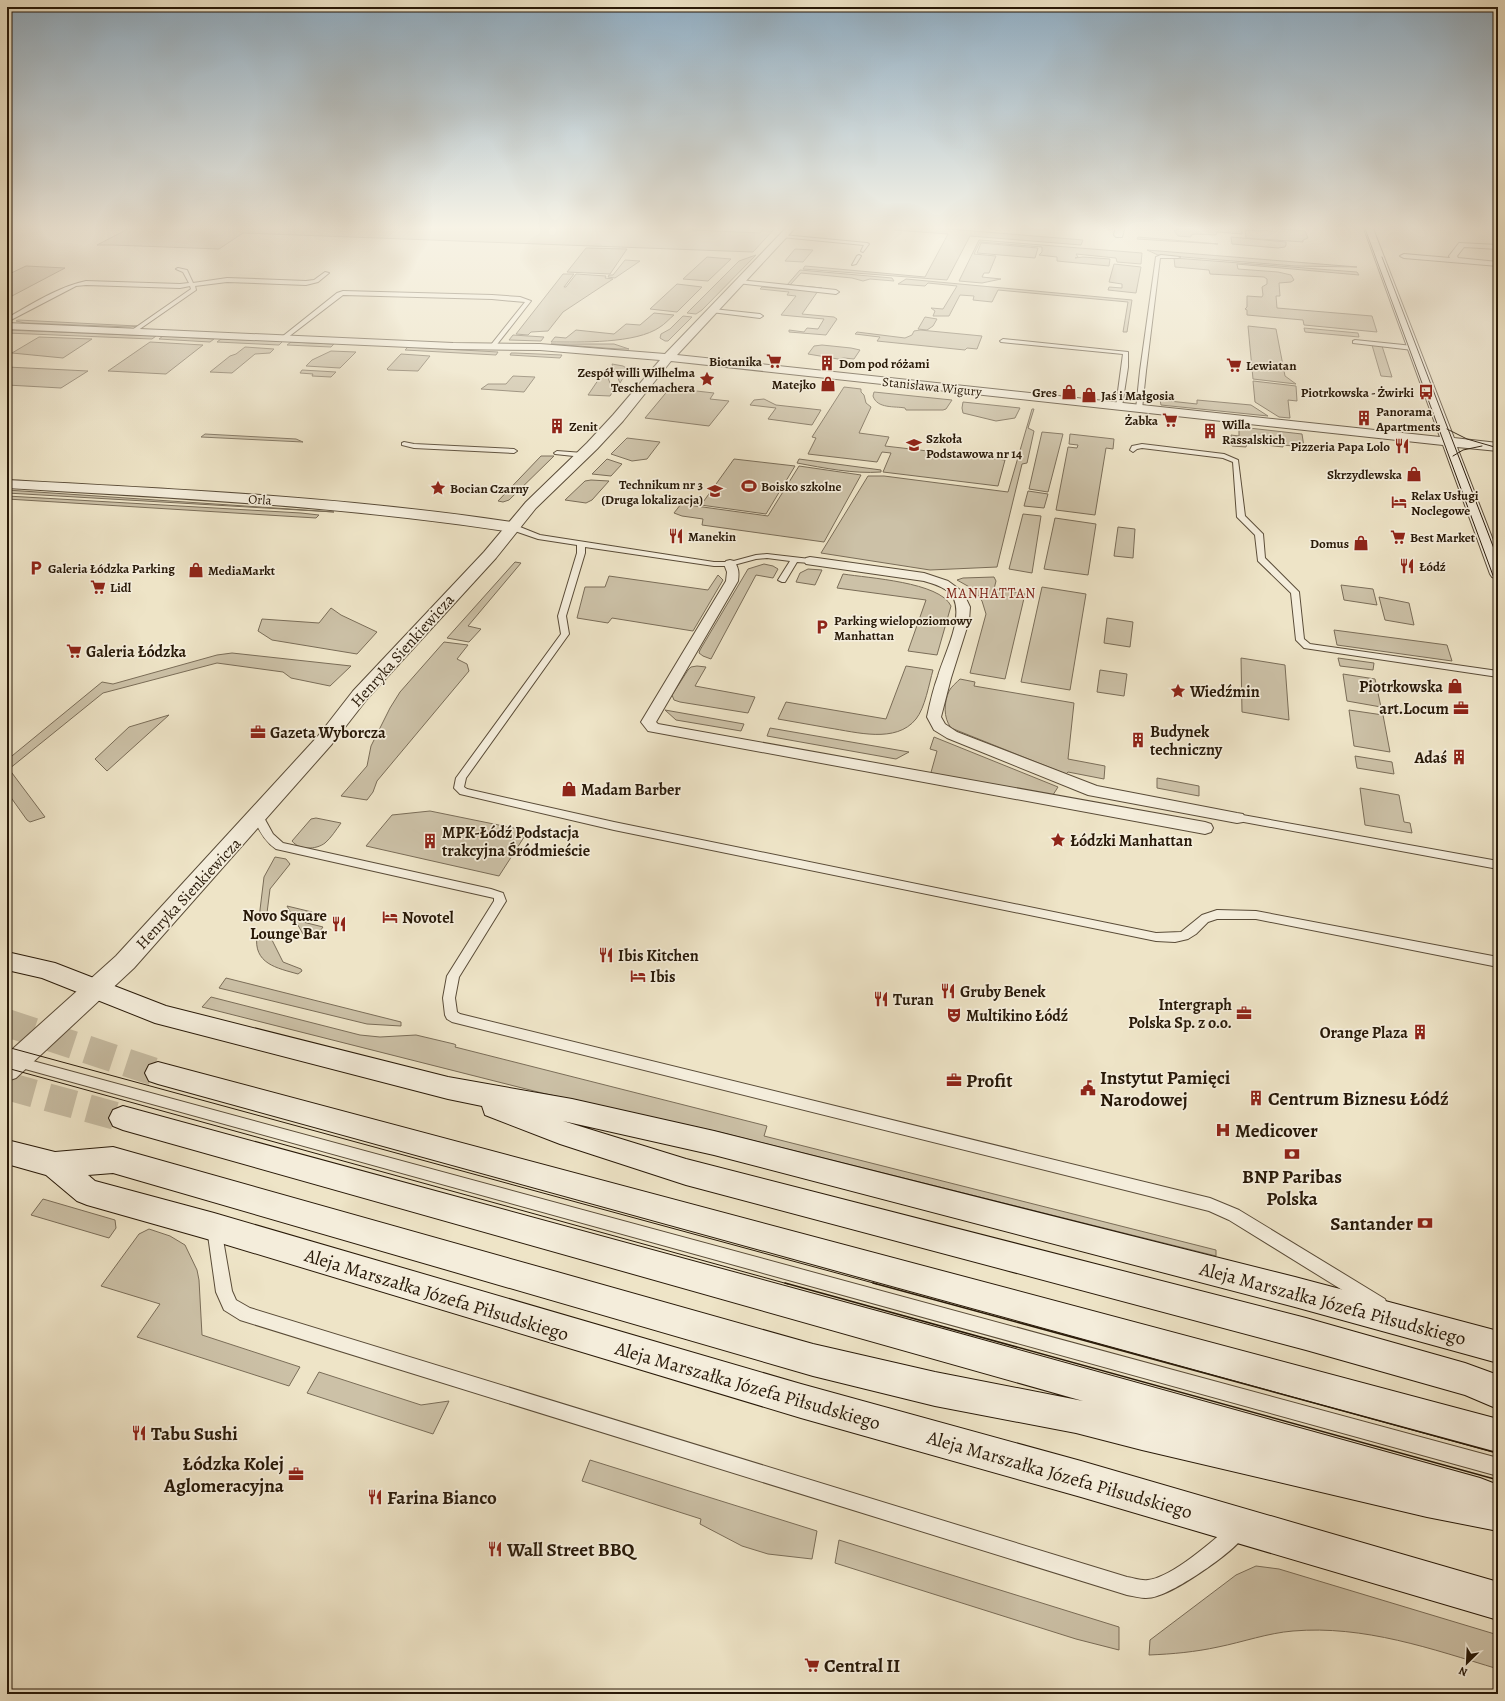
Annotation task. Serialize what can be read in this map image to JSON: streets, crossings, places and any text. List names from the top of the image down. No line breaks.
{"streets":{"street":["Stanisława Wigury","Orla","Henryka Sienkiewicza","Aleja Marszałka Józefa Piłsudskiego"]},"crossings":[["Stanisława Wigury","Henryka Sienkiewicza"],["Orla","Henryka Sienkiewicza"],["Henryka Sienkiewicza","Aleja Marszałka Józefa Piłsudskiego"]],"districts":["MANHATTAN"],"places":{"supermarket":["Biotanika","Lewiatan","Żabka","Best Market","Lidl","Galeria Łódzka","Central II"],"building":["Dom pod różami","Panorama Apartments","Zenit","Willa Rassalskich","Budynek techniczny","Adaś","MPK-Łódź Podstacja trakcyjna Śródmieście","Orange Plaza","Centrum Biznesu Łódź"],"place":["Zespół willi Wilhelma Teschemachera","Bocian Czarny","Wiedźmin","Łódzki Manhattan"],"shop":["Matejko","Gres","Jaś i Małgosia","Skrzydlewska","Domus","MediaMarkt","Piotrkowska","Madam Barber"],"bus stop":["Piotrkowska - Żwirki"],"school or university":["Szkoła Podstawowa nr 14","Technikum nr 3 (Druga lokalizacja)"],"restaurant":["Pizzeria Papa Lolo","Manekin","Łódź","Novo Square Lounge Bar","Ibis Kitchen","Gruby Benek","Turan","Tabu Sushi","Farina Bianco","Wall Street BBQ"],"sports":["Boisko szkolne"],"hotel":["Relax Usługi Noclegowe","Novotel","Ibis"],"parking":["Galeria Łódzka Parking","Parking wielopoziomowy Manhattan"],"office":["art.Locum","Gazeta Wyborcza","Intergraph Polska Sp. z o.o.","Profit","Łódzka Kolej Aglomeracyjna"],"theatre":["Multikino Łódź"],"public building":["Instytut Pamięci Narodowej"],"hospital":["Medicover"],"bank":["BNP Paribas Polska","Santander"]},"north":"bottom left"}
